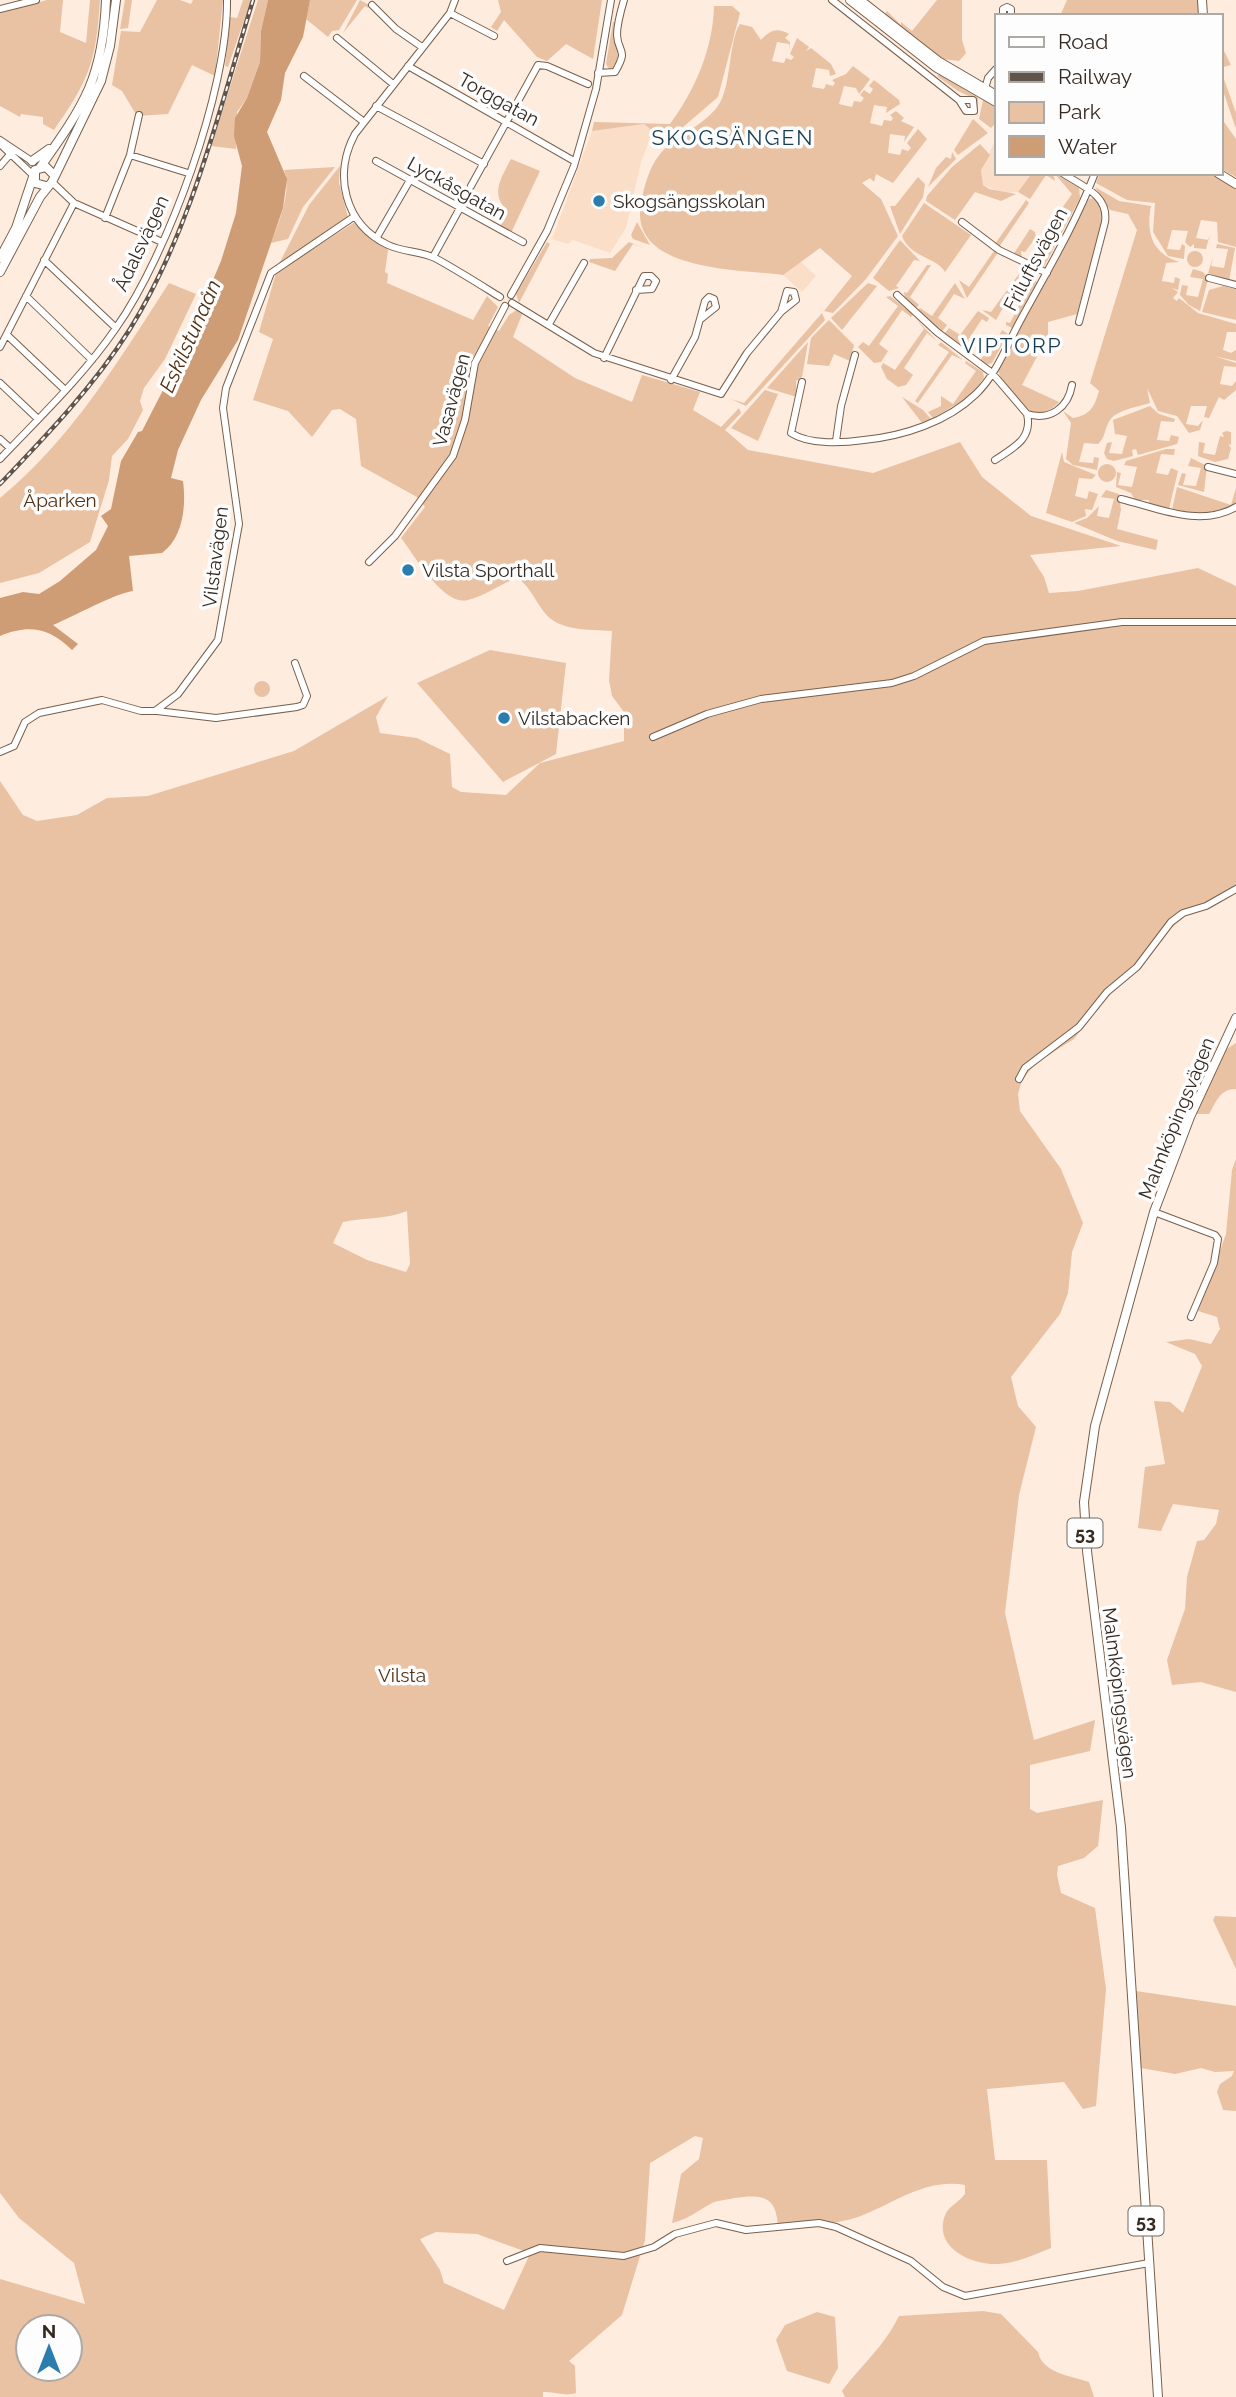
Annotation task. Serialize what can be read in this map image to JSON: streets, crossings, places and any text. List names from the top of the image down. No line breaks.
{"streets":{"main road":["Malmköpingsvägen","53"],"street":["Torggatan","Lyckåsgatan","Ådalsvägen","Friluftsvägen","Vasavägen","Vilstavägen"]},"districts":["SKOGSÄNGEN","VIPTORP"],"water":["Eskilstunaån"],"parks":["Åparken","Vilsta"],"places":["Skogsängsskolan","Vilsta Sporthall","Vilstabacken"],"legend":["Road","Railway","Park","Water"],"north":"top"}
